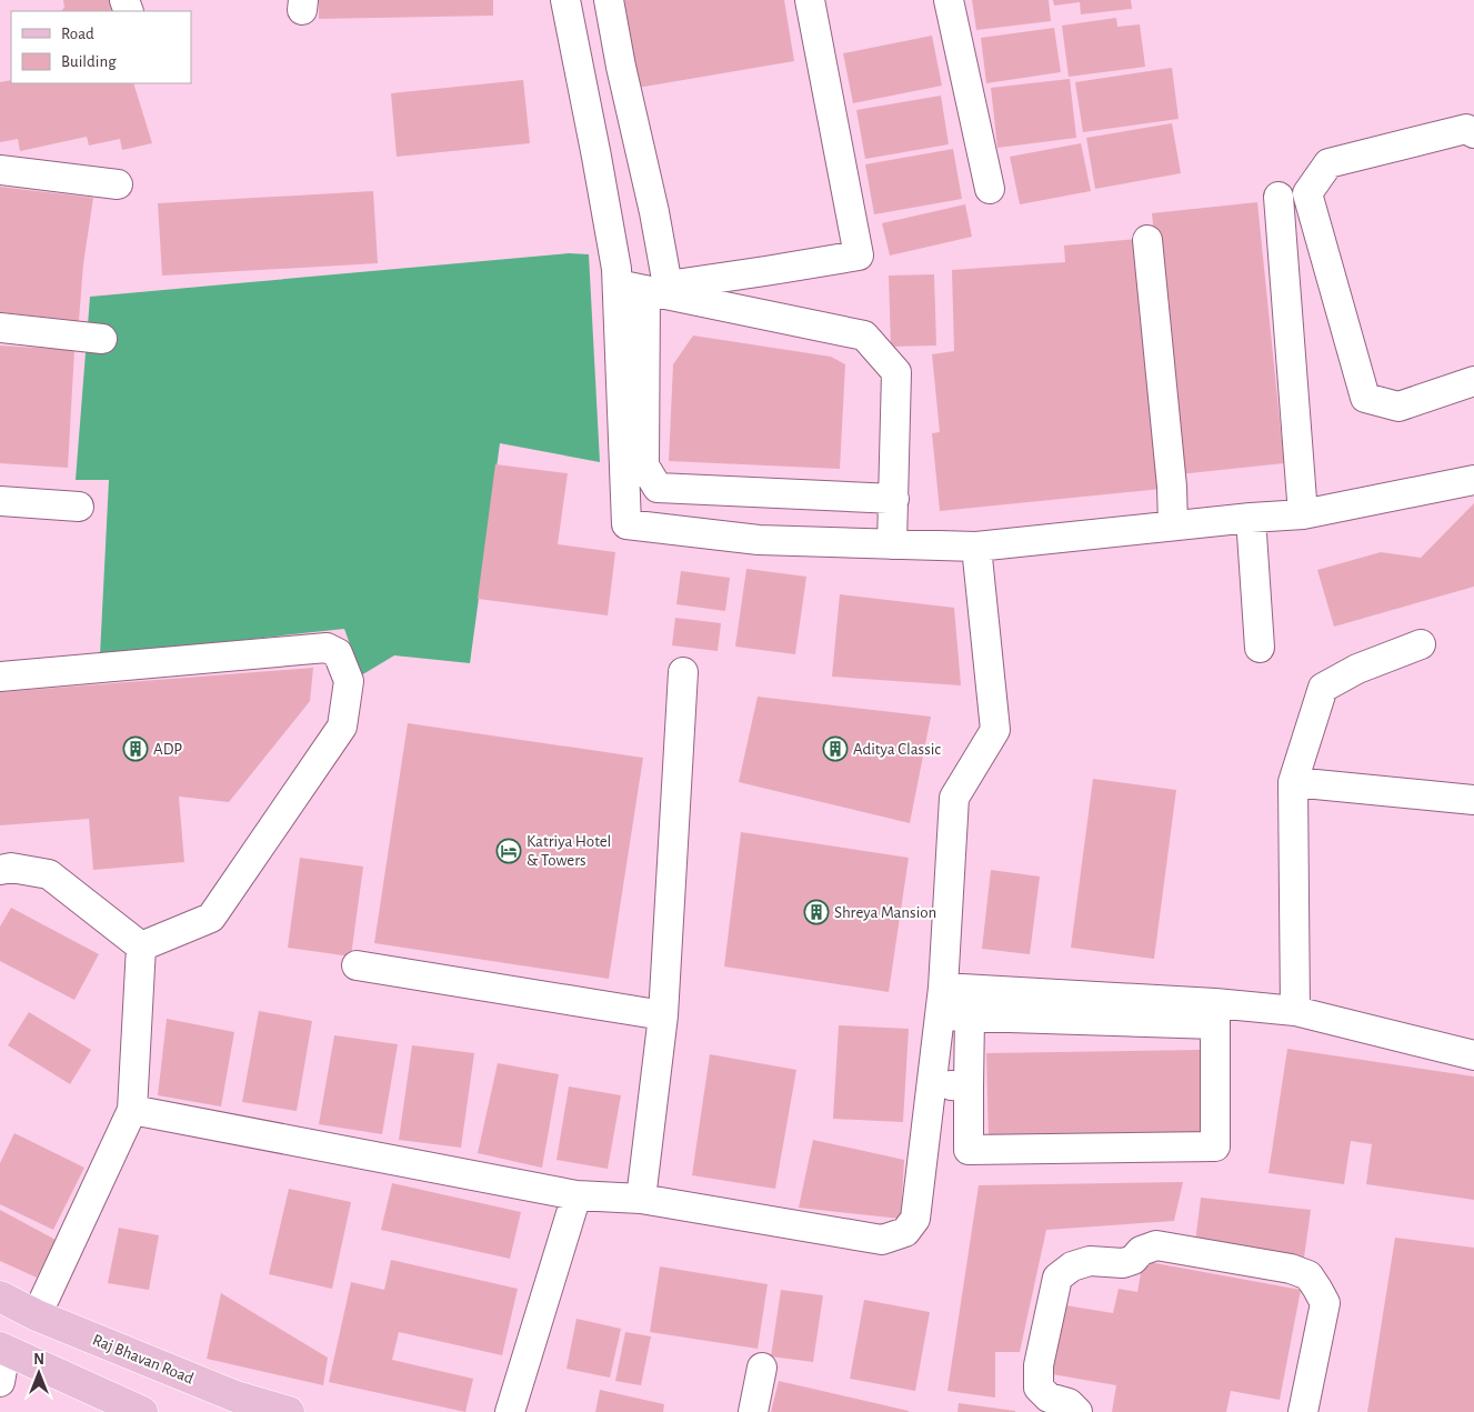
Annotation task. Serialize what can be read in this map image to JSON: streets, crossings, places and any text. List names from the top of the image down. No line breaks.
{"streets":{"main road":["Raj Bhavan Road"]},"places":{"building":["ADP","Aditya Classic","Shreya Mansion"],"hotel":["Katriya Hotel & Towers"]},"legend":["Road","Building"],"north":"top"}
